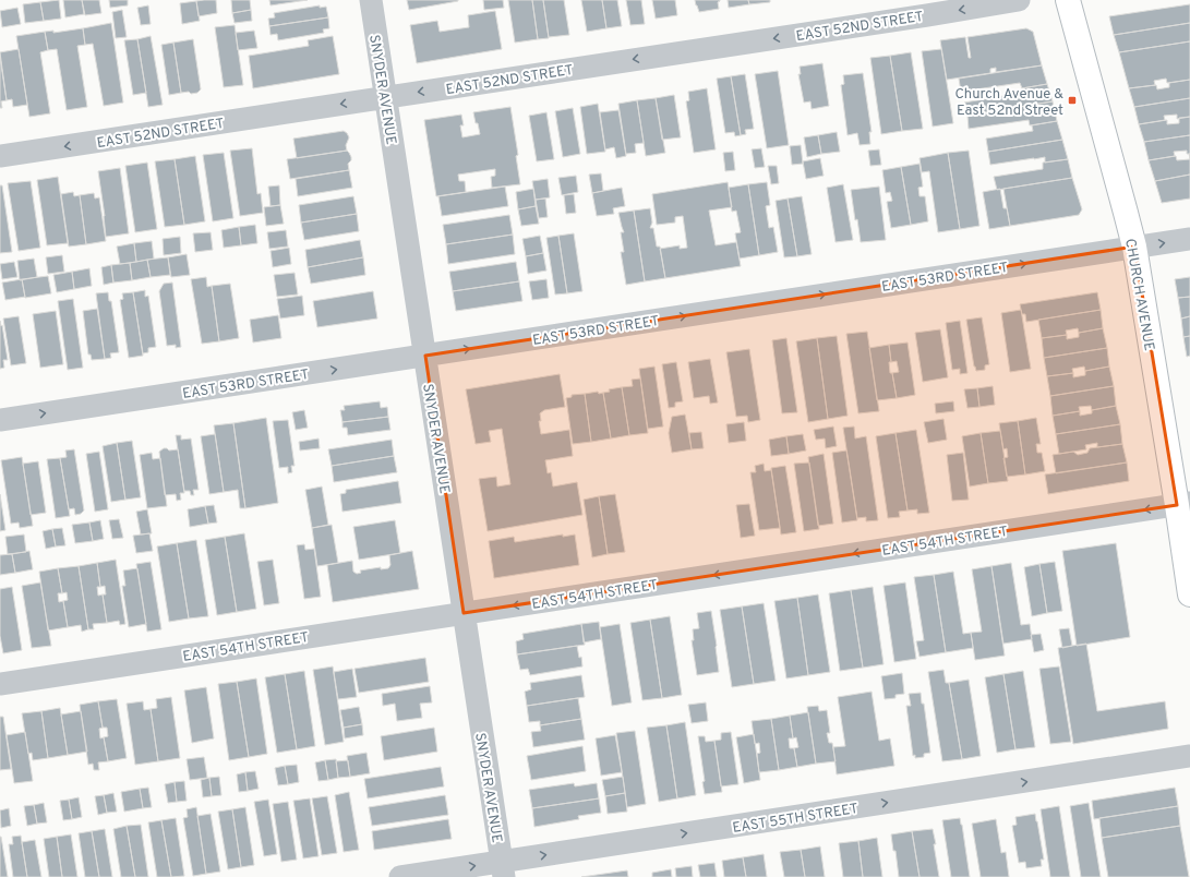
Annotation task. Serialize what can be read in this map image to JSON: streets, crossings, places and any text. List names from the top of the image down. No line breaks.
{"streets":{"main road":["CHURCH AVENUE"],"street":["EAST 52ND STREET","SNYDER AVENUE","EAST 53RD STREET","EAST 54TH STREET","EAST 55TH STREET"]},"crossings":[["EAST 52ND STREET","SNYDER AVENUE"],["SNYDER AVENUE","EAST 53RD STREET"],["SNYDER AVENUE","EAST 54TH STREET"],["SNYDER AVENUE","EAST 55TH STREET"],["EAST 53RD STREET","CHURCH AVENUE"],["CHURCH AVENUE","EAST 54TH STREET"]],"one_way":["EAST 52ND STREET","EAST 53RD STREET","EAST 54TH STREET","EAST 55TH STREET"],"places":{"transit":["Church Avenue & East 52nd Street"]}}
